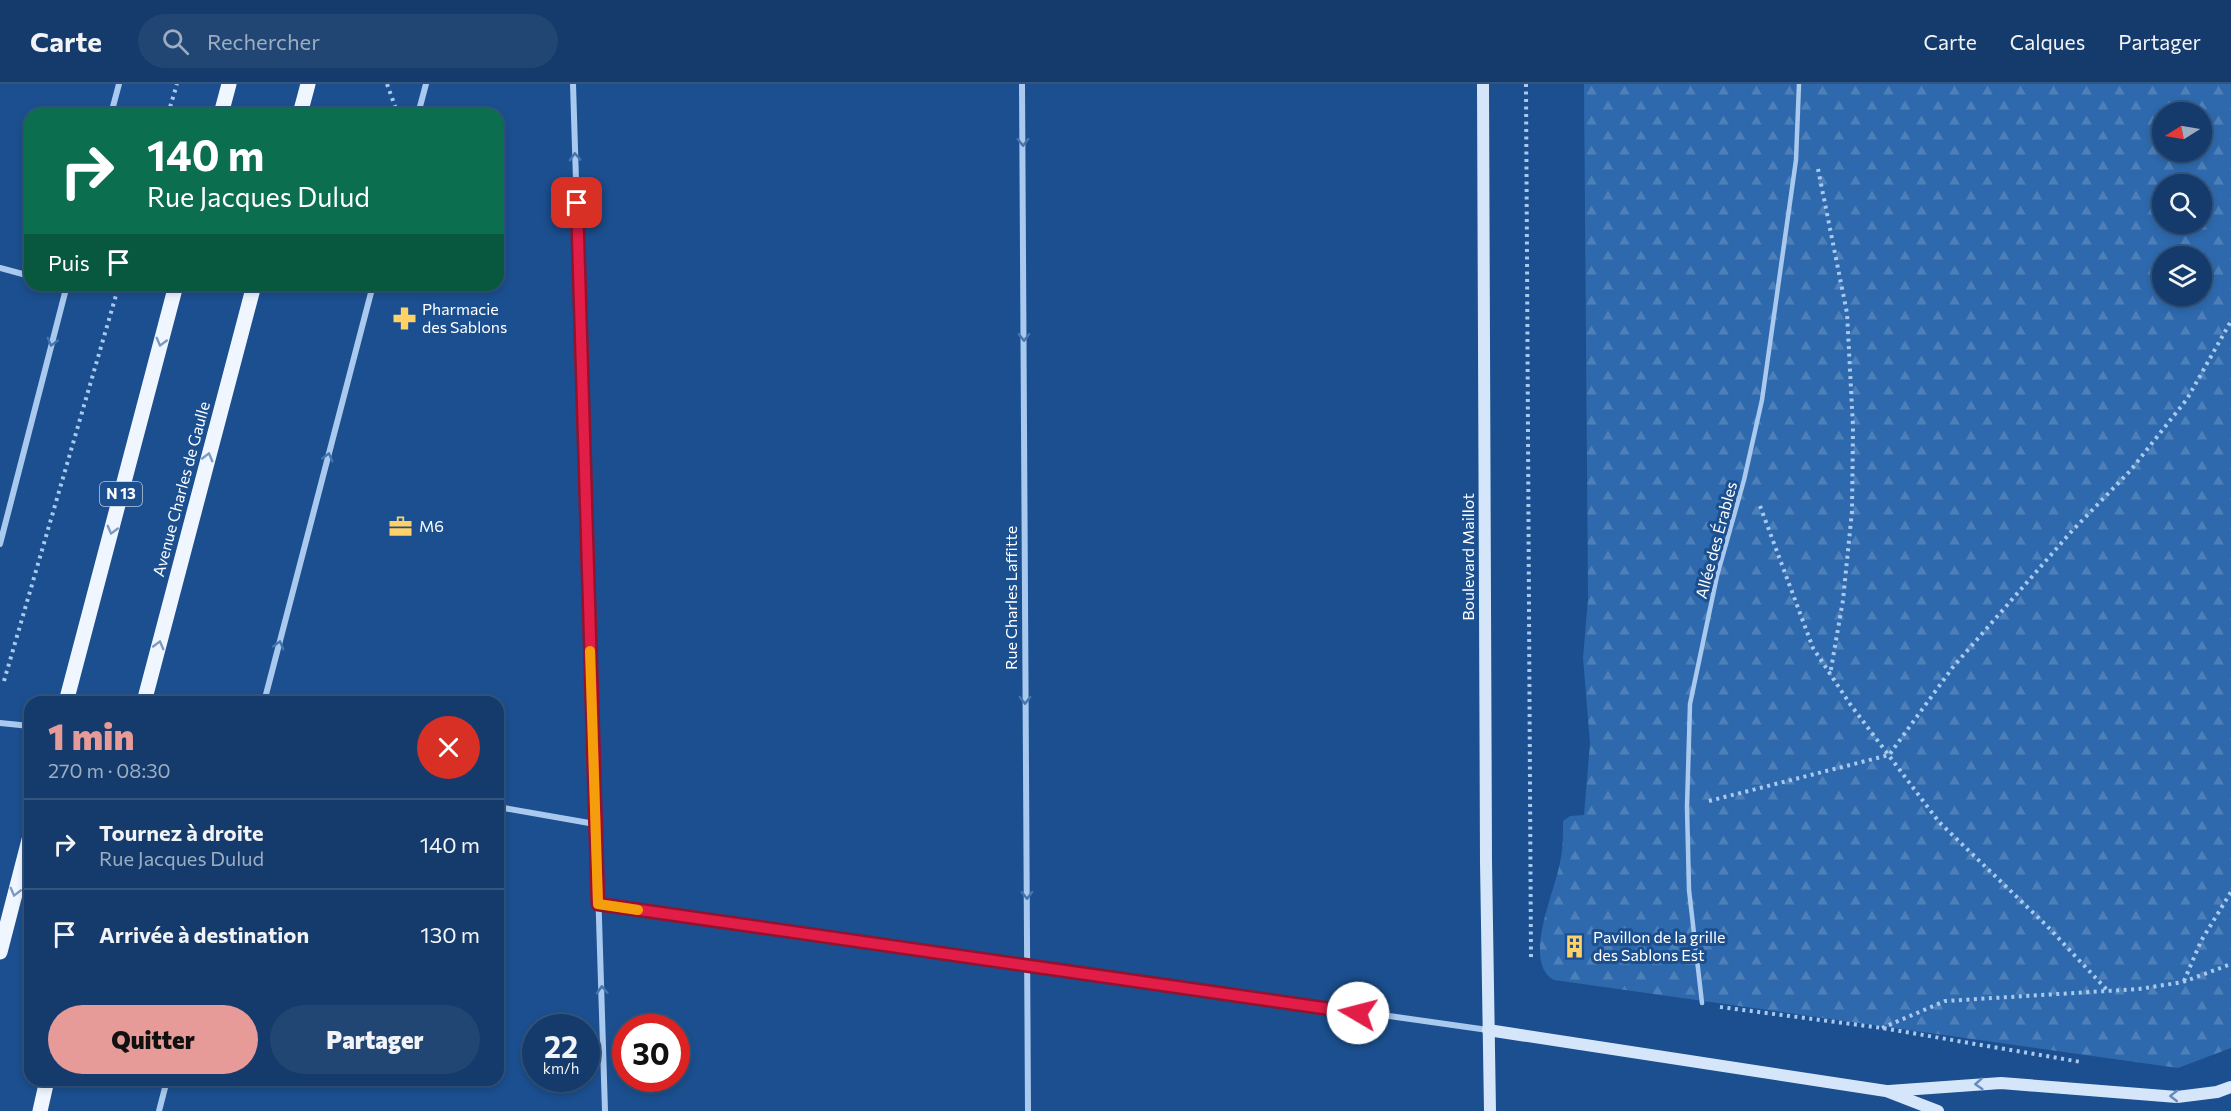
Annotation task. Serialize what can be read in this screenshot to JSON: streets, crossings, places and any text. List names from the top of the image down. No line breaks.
{"streets":{"main road":["Avenue Charles de Gaulle","N 13","Boulevard Maillot"],"street":["Rue Charles Laffitte"],"lane":["Allée des Érables"]},"one_way":["Rue Charles Laffitte"],"places":{"pharmacy":["Pharmacie des Sablons"],"office":["M6"],"building":["Pavillon de la grille des Sablons Est"]},"north":"left","page":{"header":"Carte","search":"Rechercher","nav":["Carte","Calques","Partager"],"turn":["140 m","Rue Jacques Dulud"],"then":"Puis","heading":["1 min","270 m · 08:30"],"list":[{"name":"Tournez à droite","note":"Rue Jacques Dulud","value":"140 m"},{"name":"Arrivée à destination","value":"130 m"}],"buttons":["Quitter","Partager"],"speed":"22 km/h","limit":"30"}}
